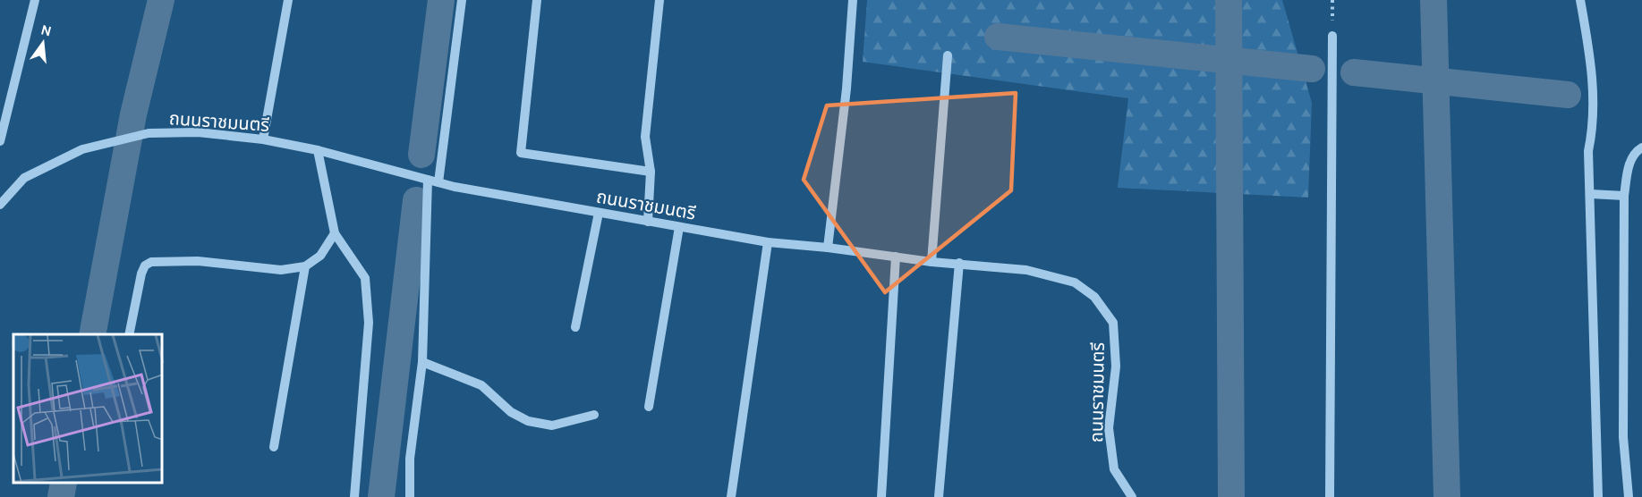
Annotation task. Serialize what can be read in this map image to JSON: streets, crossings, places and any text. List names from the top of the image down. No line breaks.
{"streets":{"street":["ถนนราชมนตรี"]},"north":"top"}
